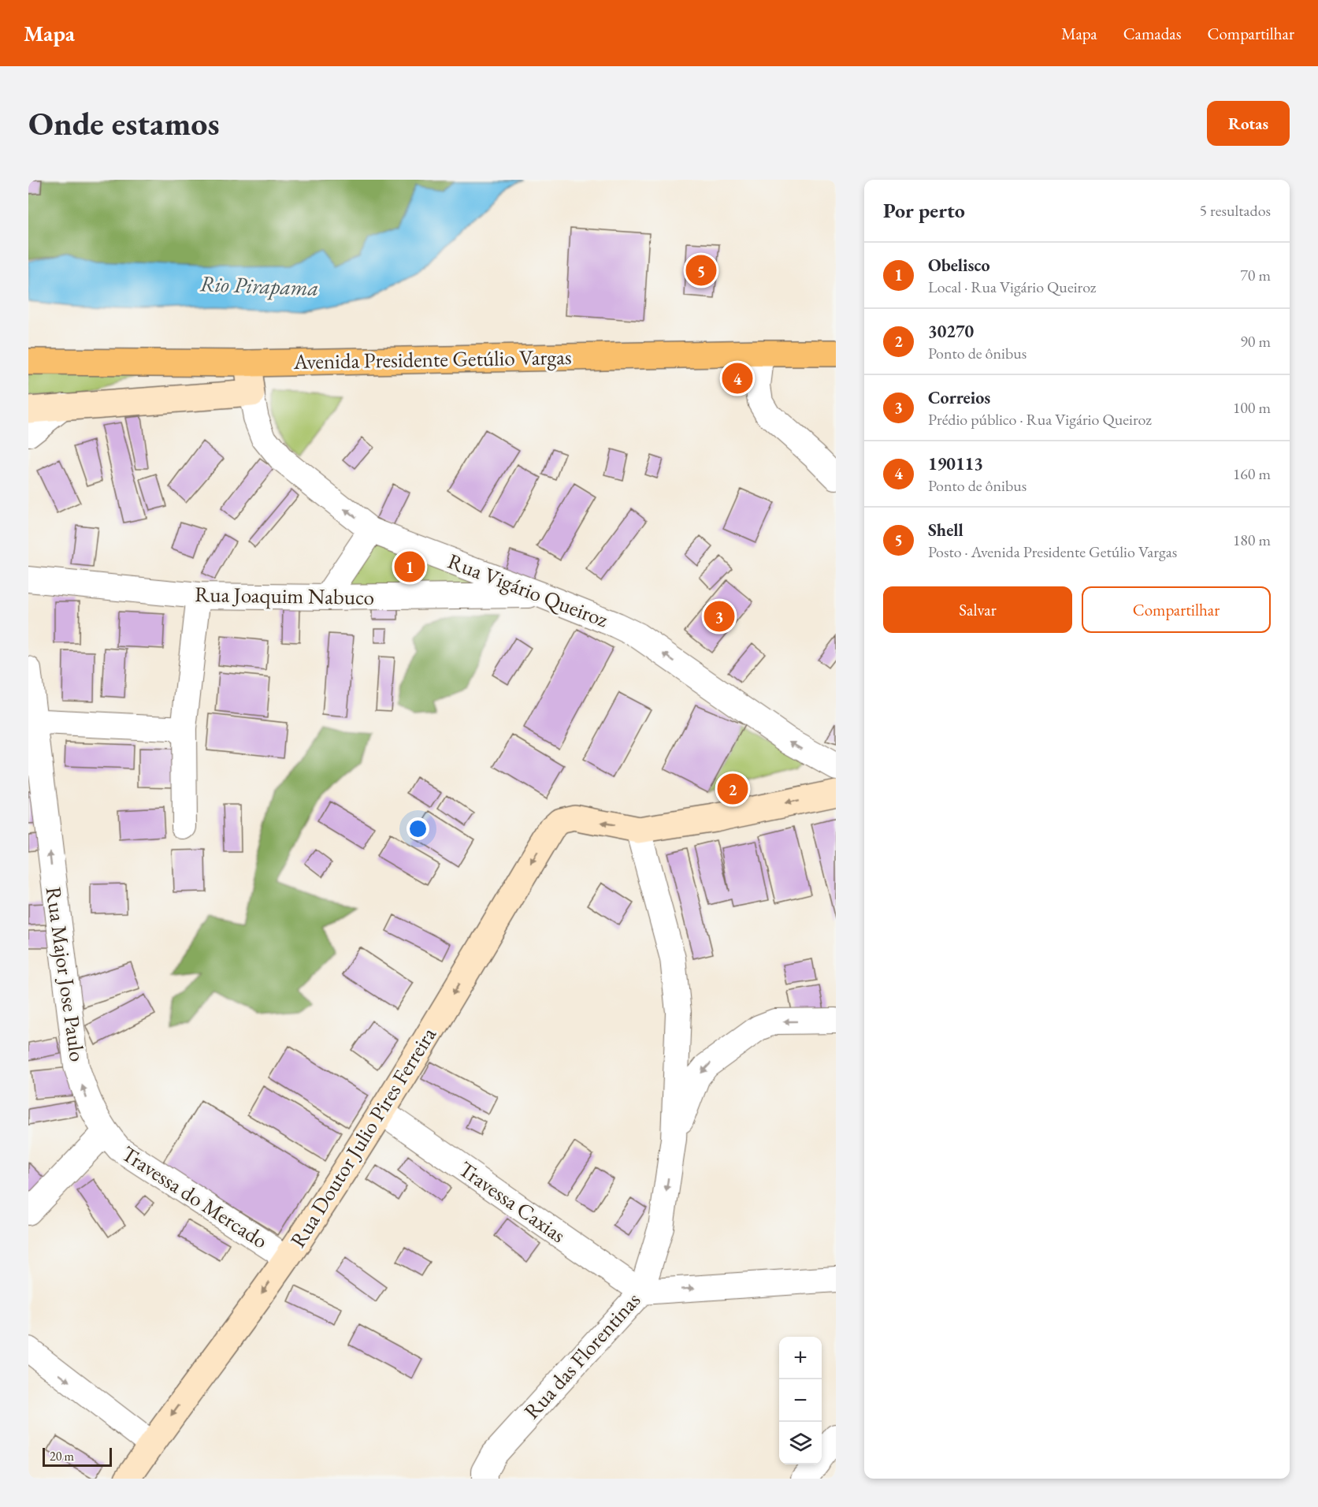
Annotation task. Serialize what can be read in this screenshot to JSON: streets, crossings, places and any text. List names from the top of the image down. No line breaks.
{"streets":{"main road":["Avenida Presidente Getúlio Vargas"],"street":["Rua Vigário Queiroz","Rua Joaquim Nabuco","Rua Major Jose Paulo","Rua Doutor Julio Pires Ferreira","Travessa do Mercado","Travessa Caxias","Rua das Florentinas"]},"crossings":[["Rua Vigário Queiroz","Rua Joaquim Nabuco"],["Rua Major Jose Paulo","Travessa do Mercado"],["Rua Doutor Julio Pires Ferreira","Travessa do Mercado"],["Rua Doutor Julio Pires Ferreira","Travessa Caxias"],["Rua Doutor Julio Pires Ferreira","Rua das Florentinas"],["Travessa Caxias","Rua das Florentinas"]],"one_way":["Rua Vigário Queiroz","Rua Doutor Julio Pires Ferreira","Rua das Florentinas"],"water":["Rio Pirapama"],"scale_bar":"20 m","page":{"header":"Mapa","nav":["Mapa","Camadas","Compartilhar"],"buttons":["Rotas",["Salvar","Compartilhar"]],"title":"Onde estamos","heading":["Por perto","5 resultados"],"list":[{"mark":"1","name":"Obelisco","note":"Local · Rua Vigário Queiroz","value":"70 m"},{"mark":"2","name":"30270","note":"Ponto de ônibus","value":"90 m"},{"mark":"3","name":"Correios","note":"Prédio público · Rua Vigário Queiroz","value":"100 m"},{"mark":"4","name":"190113","note":"Ponto de ônibus","value":"160 m"},{"mark":"5","name":"Shell","note":"Posto · Avenida Presidente Getúlio Vargas","value":"180 m"}],"pins":["5","4","1","3","2"],"map_buttons":["+","−"],"scale":"20 m"}}
